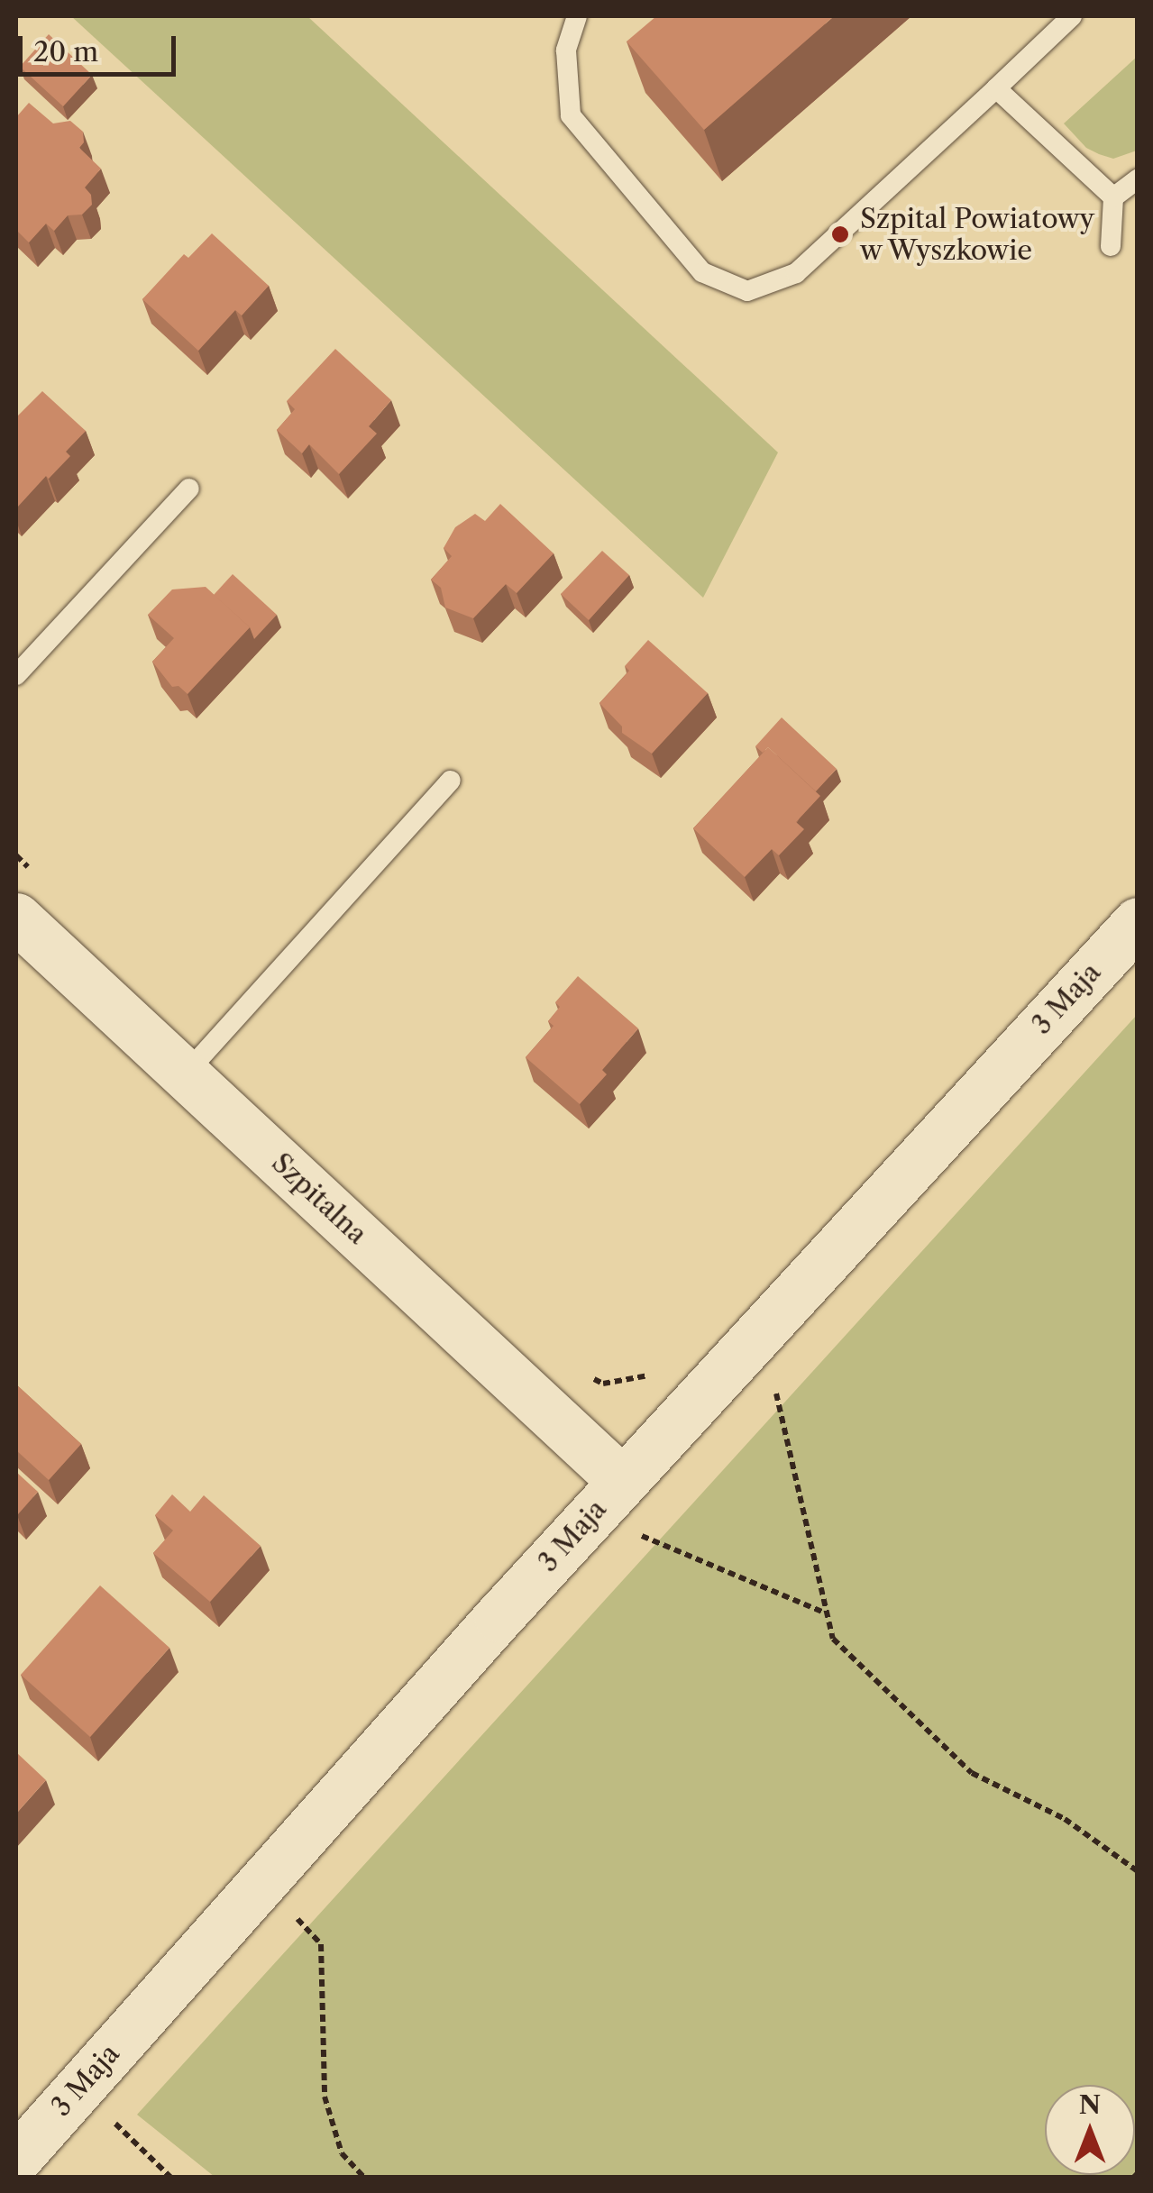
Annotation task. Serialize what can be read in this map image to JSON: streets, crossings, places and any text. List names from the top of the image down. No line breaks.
{"streets":{"street":["3 Maja","Szpitalna"]},"crossings":[["3 Maja","Szpitalna"]],"places":["Szpital Powiatowy w Wyszkowie"],"scale_bar":"20 m","north":"top"}
